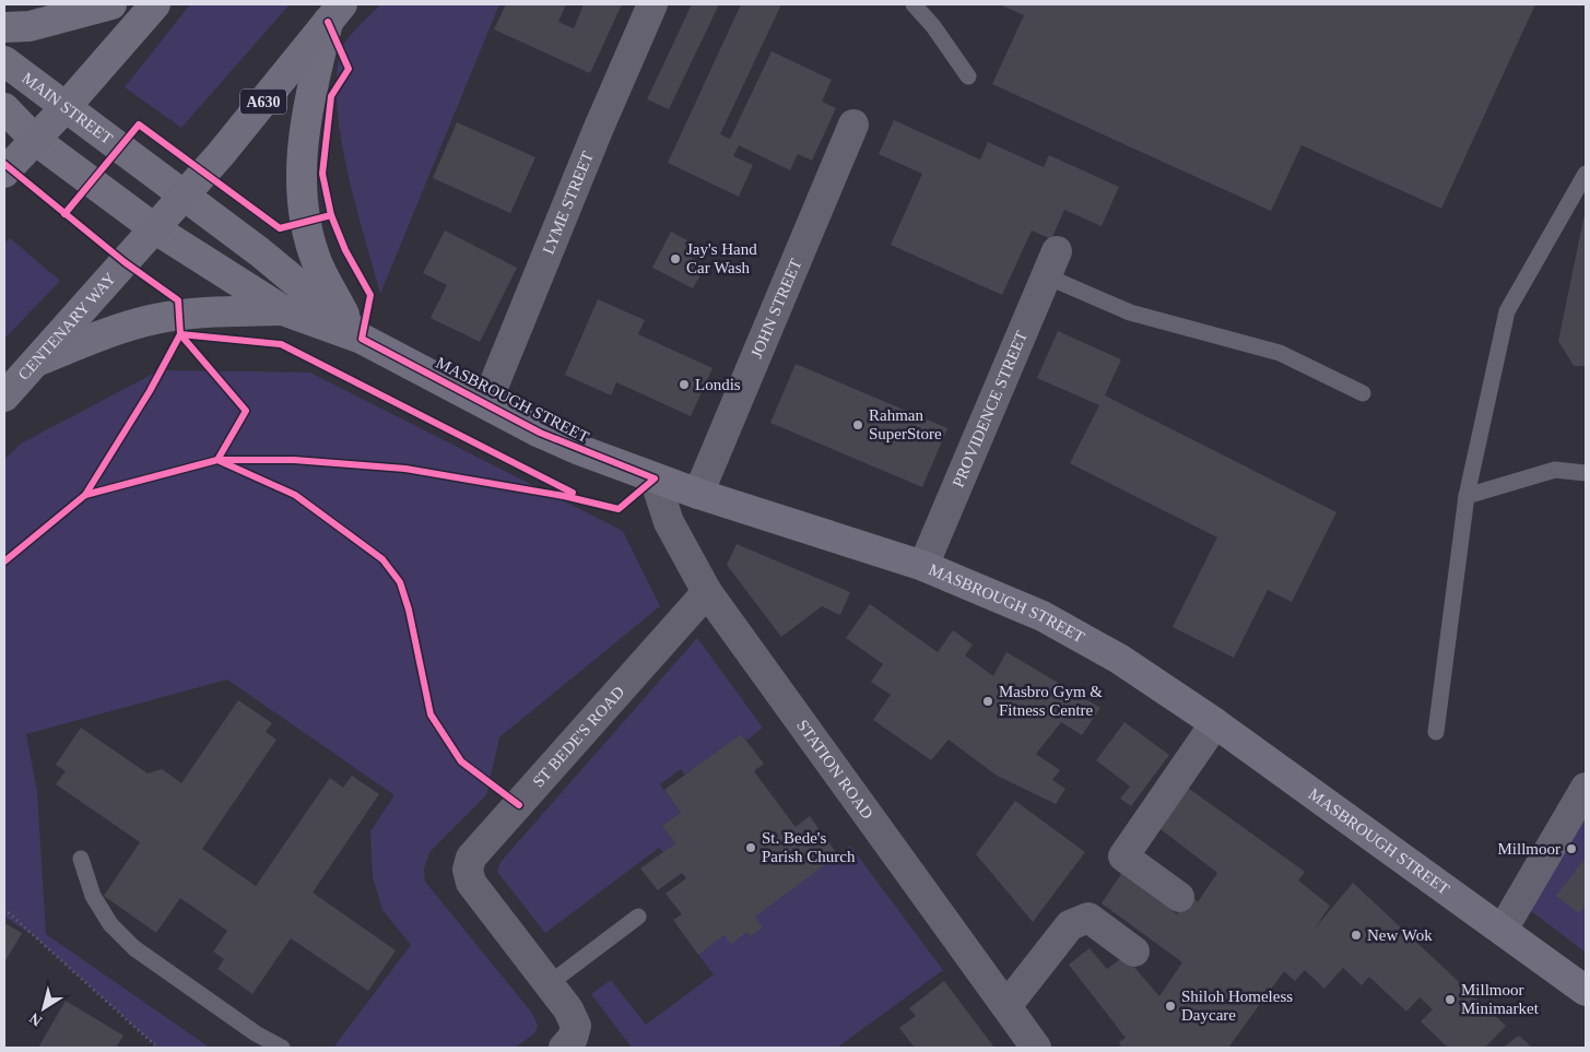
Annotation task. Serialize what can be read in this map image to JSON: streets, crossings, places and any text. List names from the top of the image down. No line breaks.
{"streets":{"main road":["A630","CENTENARY WAY"],"street":["MAIN STREET","LYME STREET","JOHN STREET","MASBROUGH STREET","PROVIDENCE STREET","ST BEDE'S ROAD","STATION ROAD"]},"crossings":[["MAIN STREET","CENTENARY WAY"],["MAIN STREET","MASBROUGH STREET"],["LYME STREET","MASBROUGH STREET"],["JOHN STREET","MASBROUGH STREET"],["CENTENARY WAY","MASBROUGH STREET"],["MASBROUGH STREET","PROVIDENCE STREET"],["MASBROUGH STREET","STATION ROAD"],["ST BEDE'S ROAD","STATION ROAD"]],"places":["Jay's Hand Car Wash","Londis","Rahman SuperStore","Masbro Gym & Fitness Centre","St. Bede's Parish Church","Millmoor","New Wok","Millmoor Minimarket","Shiloh Homeless Daycare"],"north":"bottom left"}
